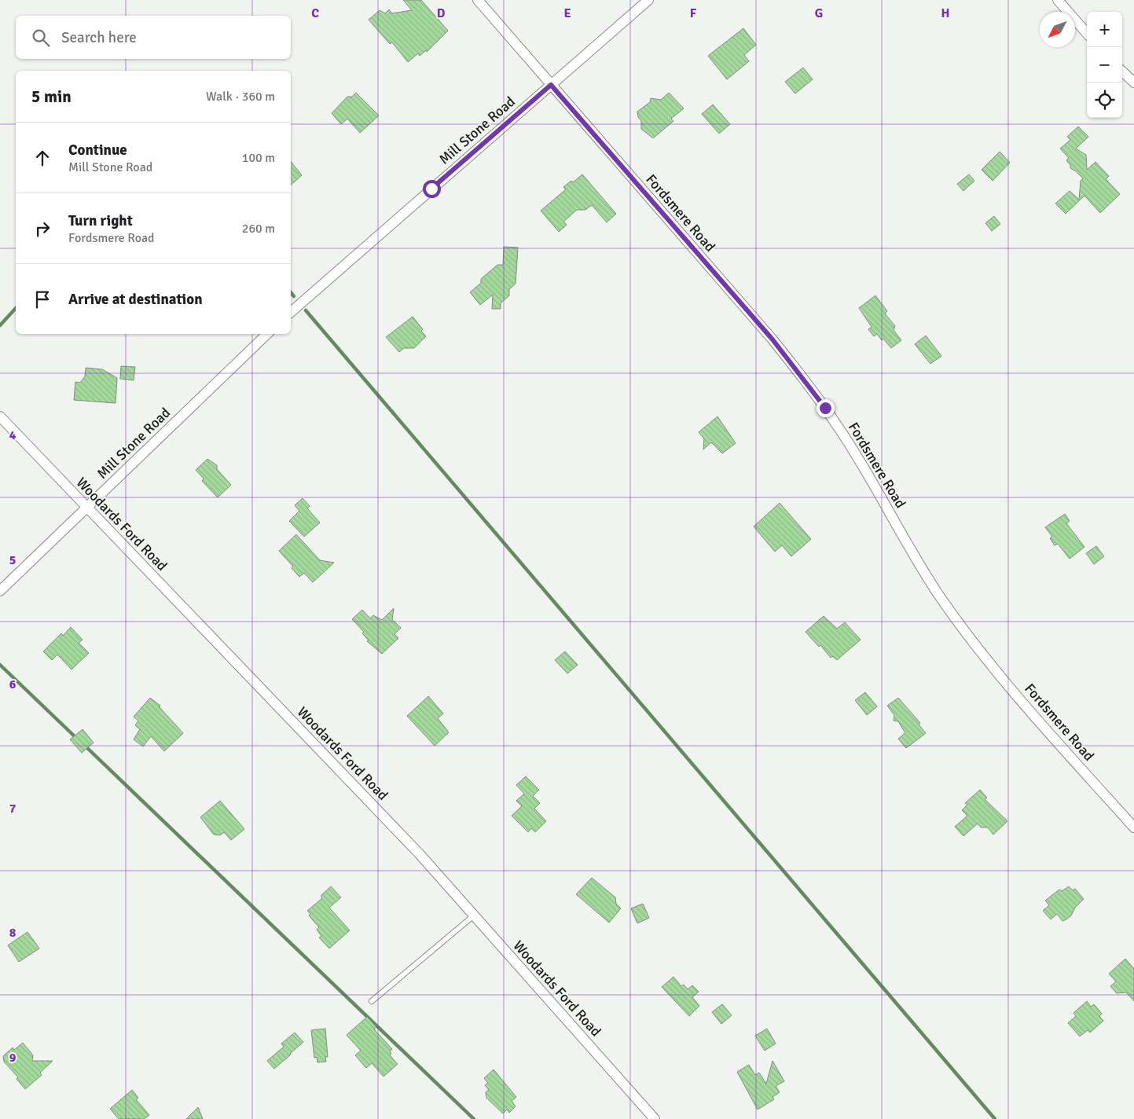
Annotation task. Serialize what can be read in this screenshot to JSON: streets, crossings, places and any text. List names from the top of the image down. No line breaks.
{"streets":{"street":["Mill Stone Road","Fordsmere Road","Woodards Ford Road"]},"crossings":[["Mill Stone Road","Fordsmere Road"],["Mill Stone Road","Woodards Ford Road"]],"north":"bottom left","page":{"map_buttons":["+","−"],"search":"Search here","heading":["5 min","Walk · 360 m"],"list":[["Continue","Mill Stone Road","100 m"],["Turn right","Fordsmere Road","260 m"],"Arrive at destination"]},"grid":{"columns":["C","D","E","F","G","H"],"rows":["4","5","6","7","8","9"]}}
